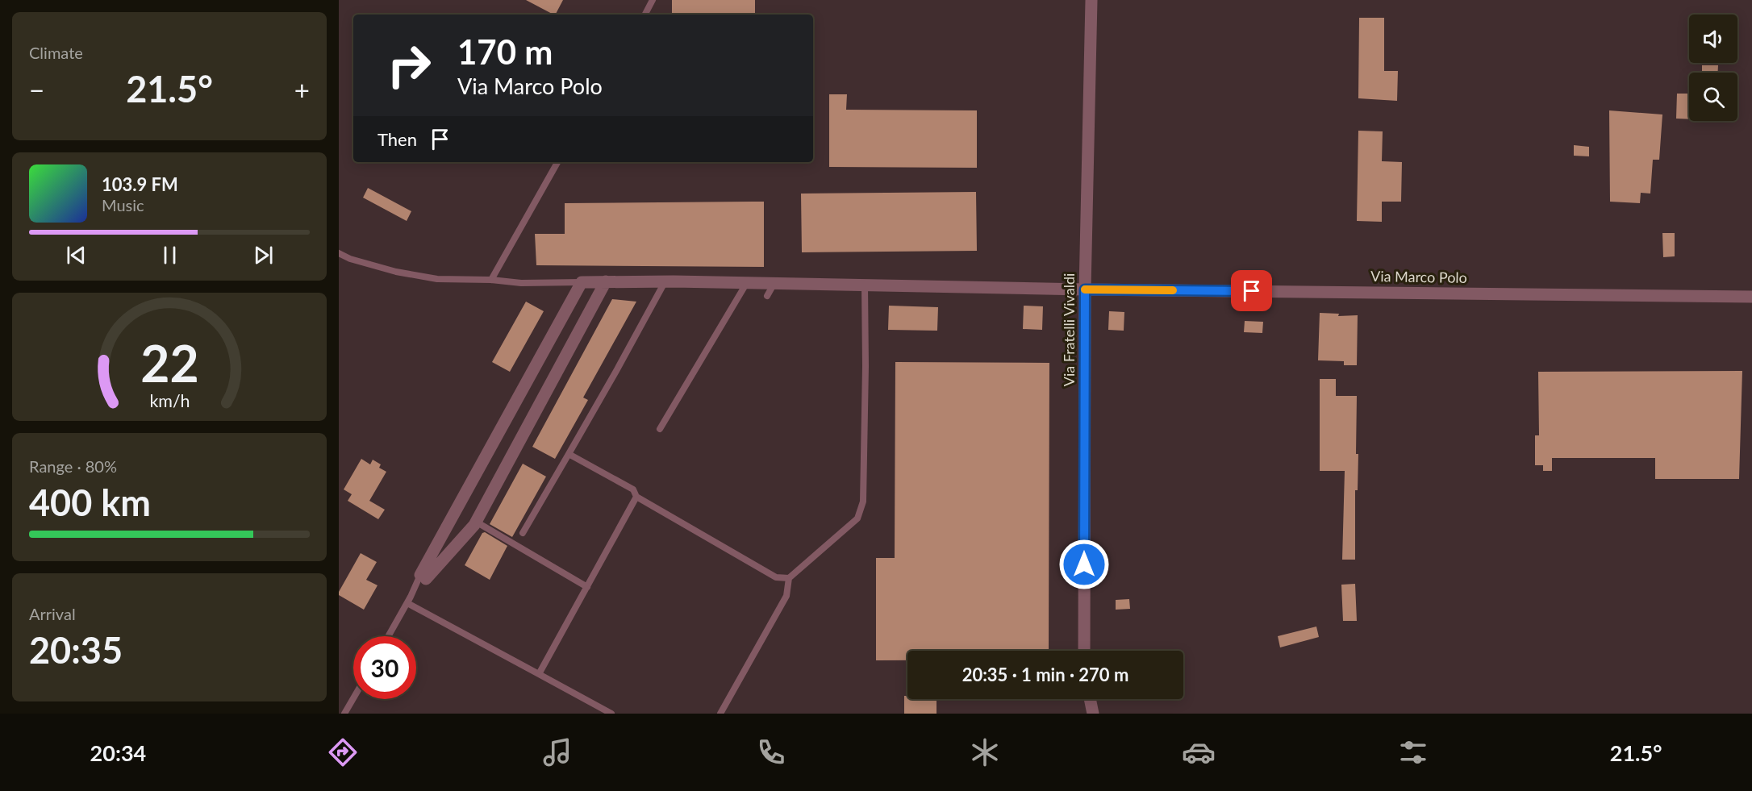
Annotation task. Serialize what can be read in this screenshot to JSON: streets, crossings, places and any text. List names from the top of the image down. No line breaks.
{"streets":{"street":["Via Marco Polo","Via Fratelli Vivaldi"]},"crossings":[["Via Marco Polo","Via Fratelli Vivaldi"]],"page":{"tile":["Climate",["Range · 80%","400 km"],["Arrival","20:35"]],"turn":["170 m","Via Marco Polo"],"heat":["−","21.5°","+"],"then":"Then","song":["103.9 FM","Music"],"limit":"30","trip":"20:35 · 1 min · 270 m","tabs":["20:34","21.5°"],"gauge":["22","km/h"]}}
